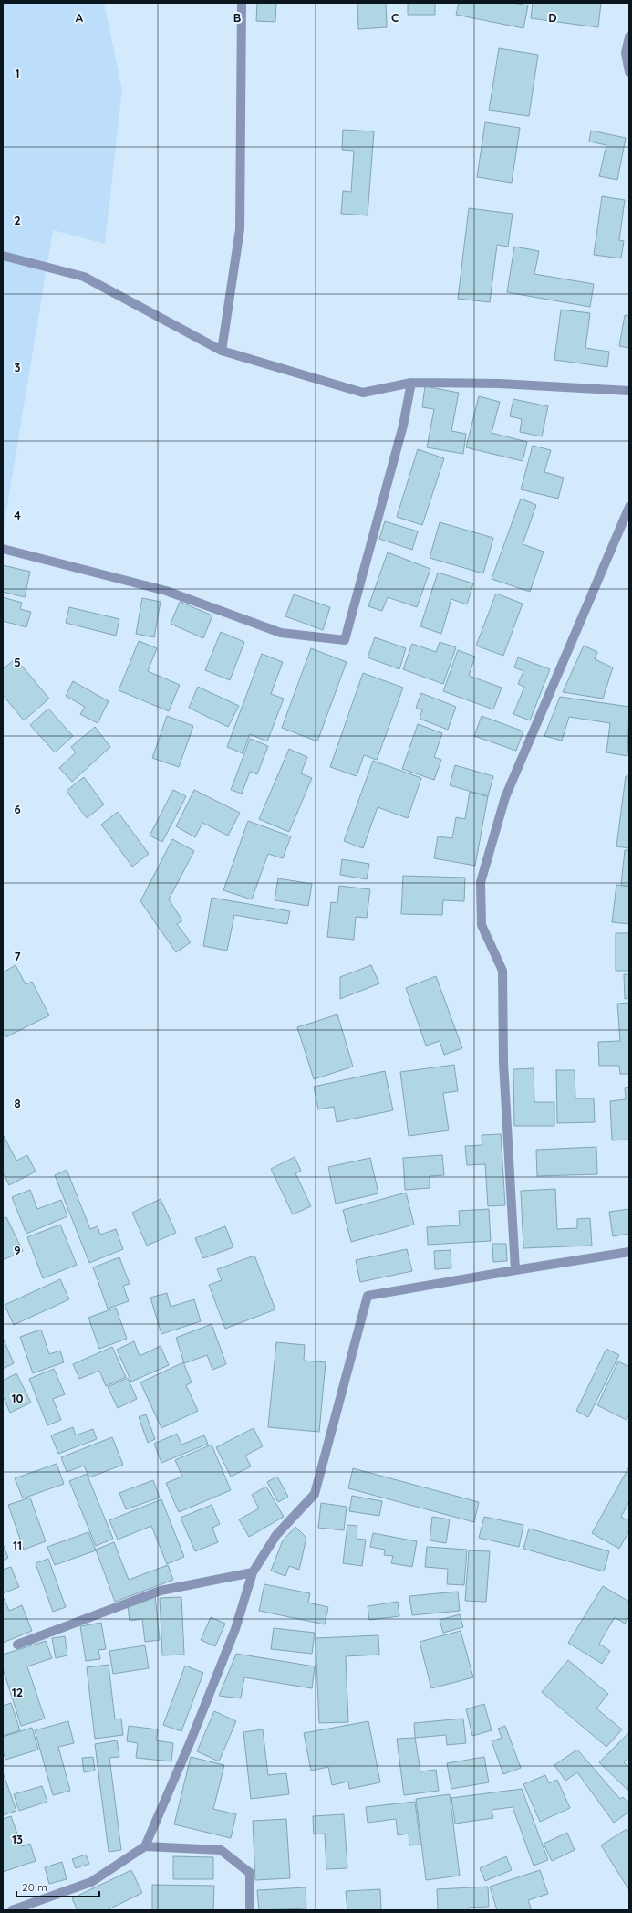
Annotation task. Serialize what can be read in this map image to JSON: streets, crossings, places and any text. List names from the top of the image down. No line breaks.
{"scale_bar":"20 m","grid":{"columns":["A","B","C","D"],"rows":["1","2","3","4","5","6","7","8","9","10","11","12","13"]}}
